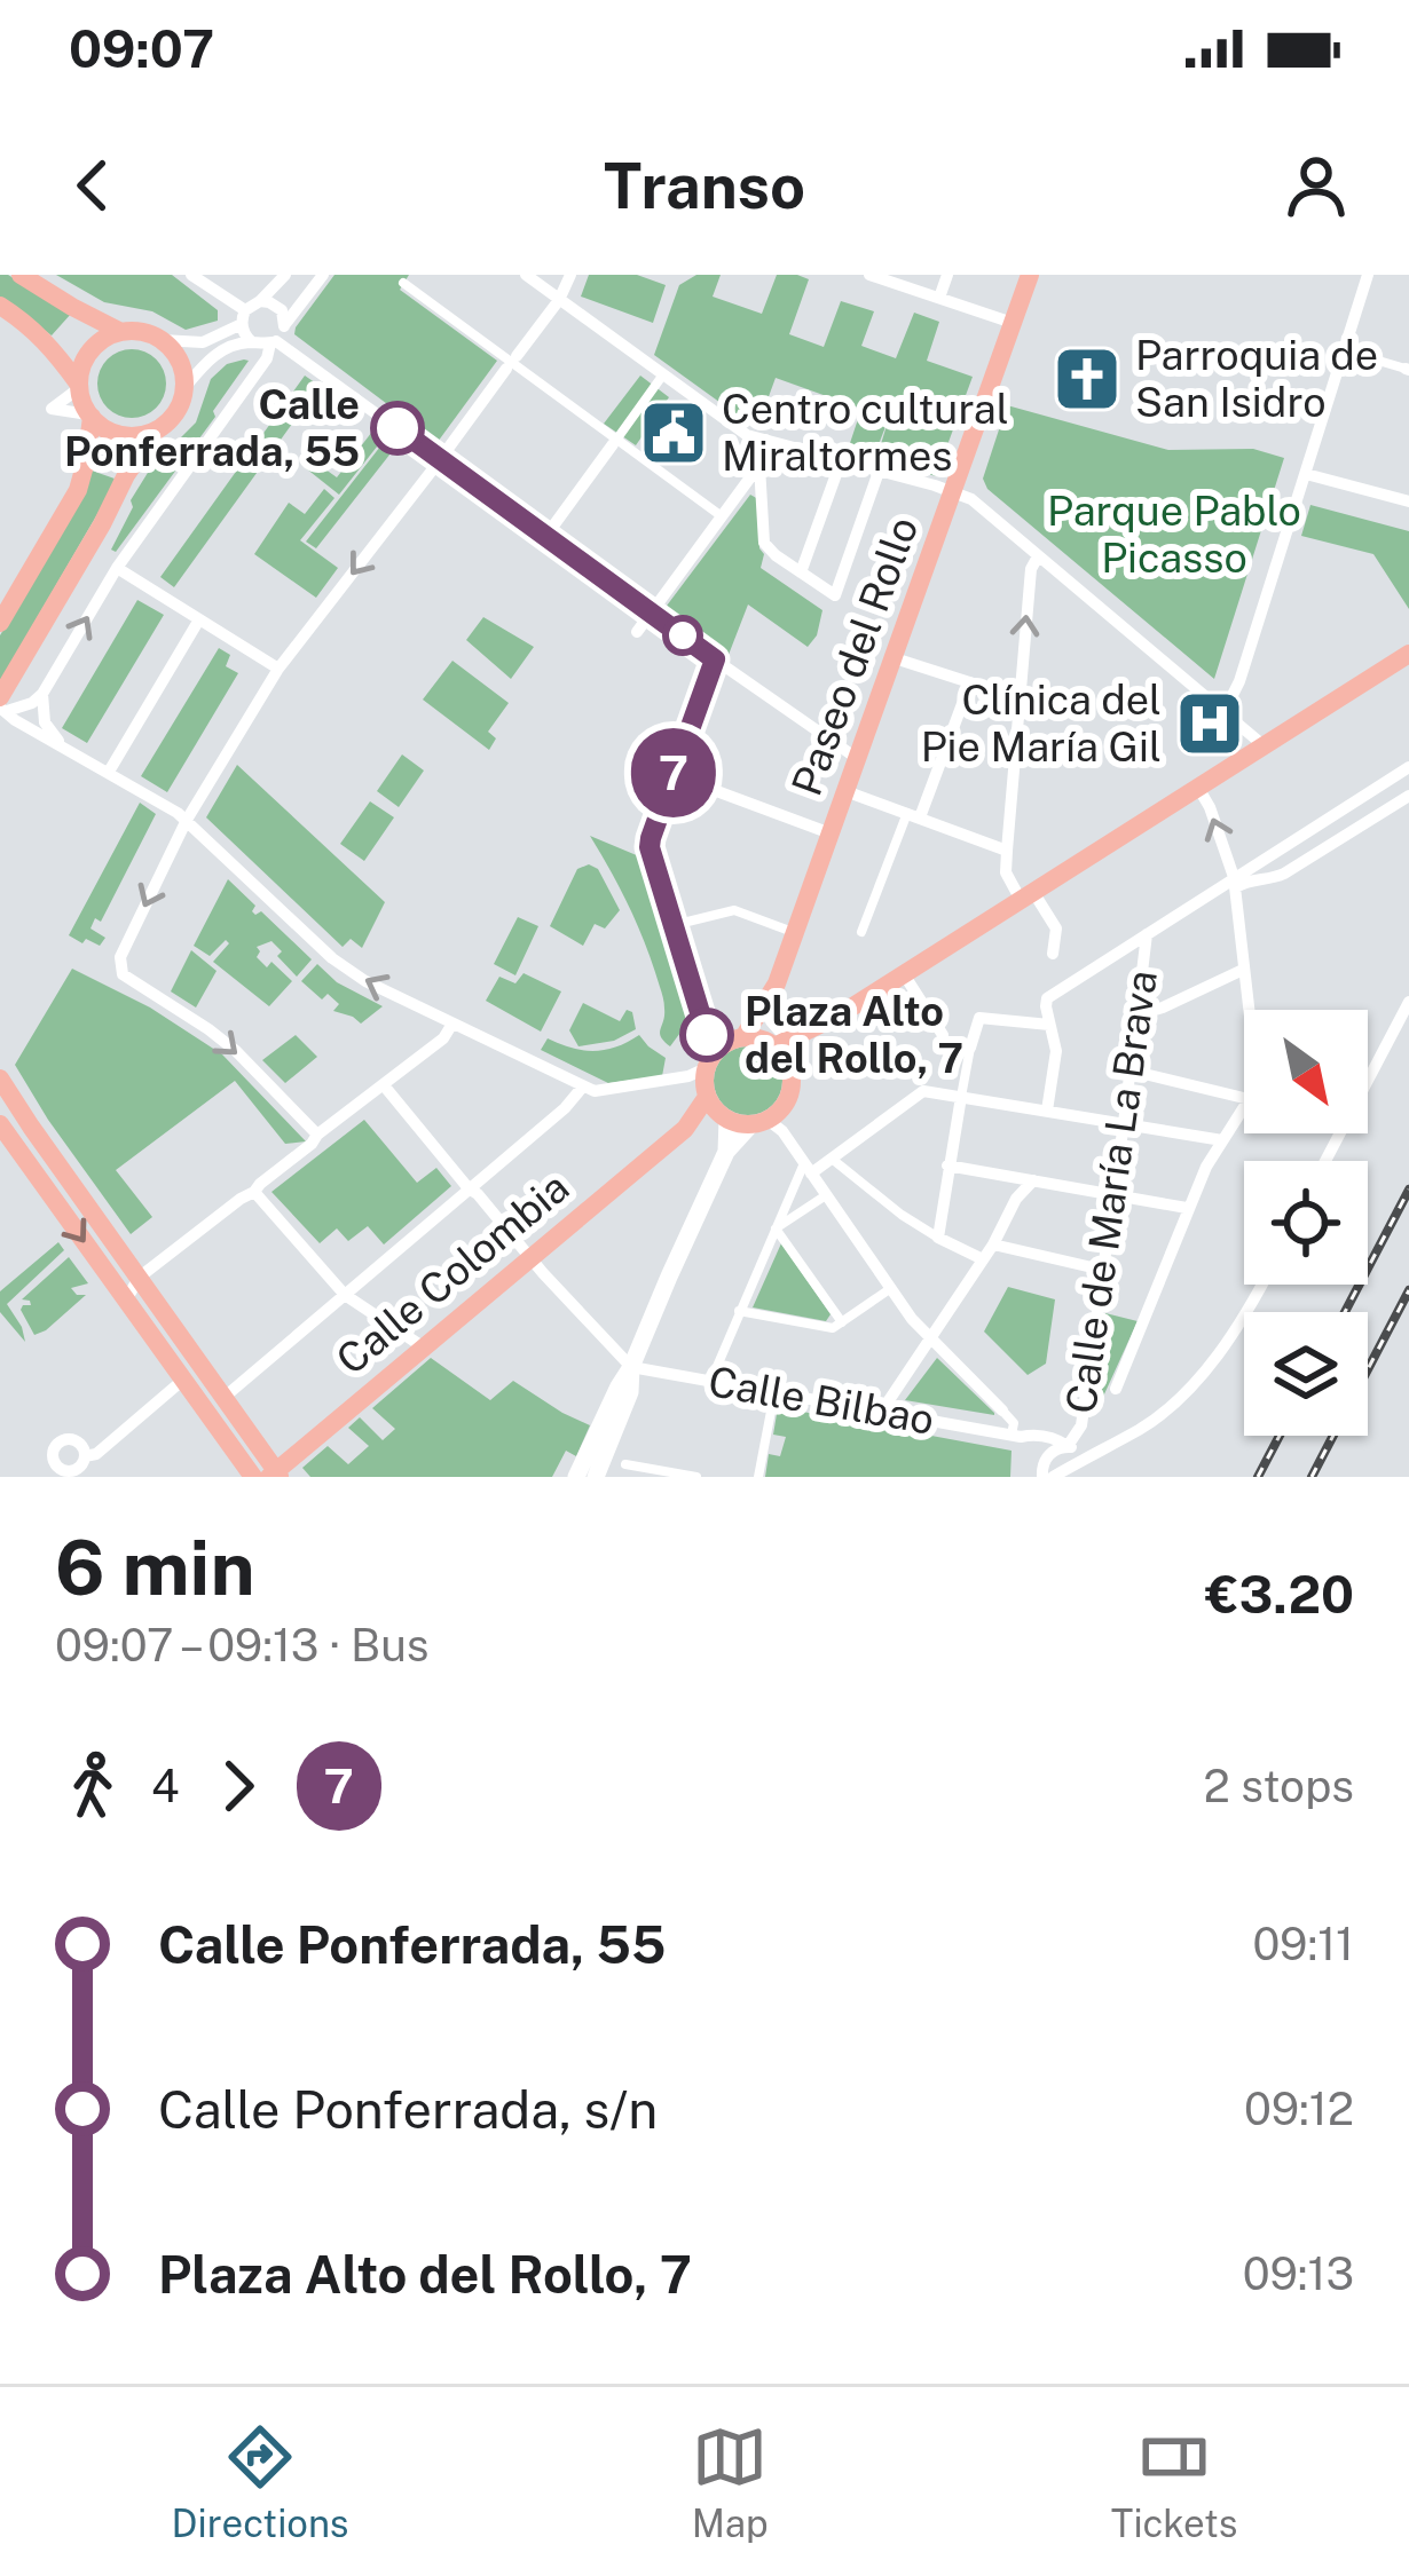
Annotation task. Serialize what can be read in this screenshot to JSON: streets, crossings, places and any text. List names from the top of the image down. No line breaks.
{"streets":{"main road":["Paseo del Rollo","Calle Colombia"],"street":["Calle de María La Brava","Calle Bilbao"]},"crossings":[["Paseo del Rollo","Calle Colombia"],["Calle de María La Brava","Calle Bilbao"]],"parks":["Parque Pablo Picasso"],"places":{"church":["Parroquia de San Isidro"],"other":["Calle Ponferrada, 55","Plaza Alto del Rollo, 7"],"public building":["Centro cultural Miraltormes"],"hospital":["Clínica del Pie María Gil"]},"lines":["bus line 7"],"north":"bottom right","page":{"status":"09:07","header":"Transo","on_map":"7","heading":["6 min","09:07 – 09:13 · Bus","€3.20"],"legs":["4","7","2 stops"],"list":[{"name":"Calle Ponferrada, 55","value":"09:11"},{"name":"Calle Ponferrada, s/n","value":"09:12"},{"name":"Plaza Alto del Rollo, 7","value":"09:13"}],"tabs":["Directions","Map","Tickets"]}}
